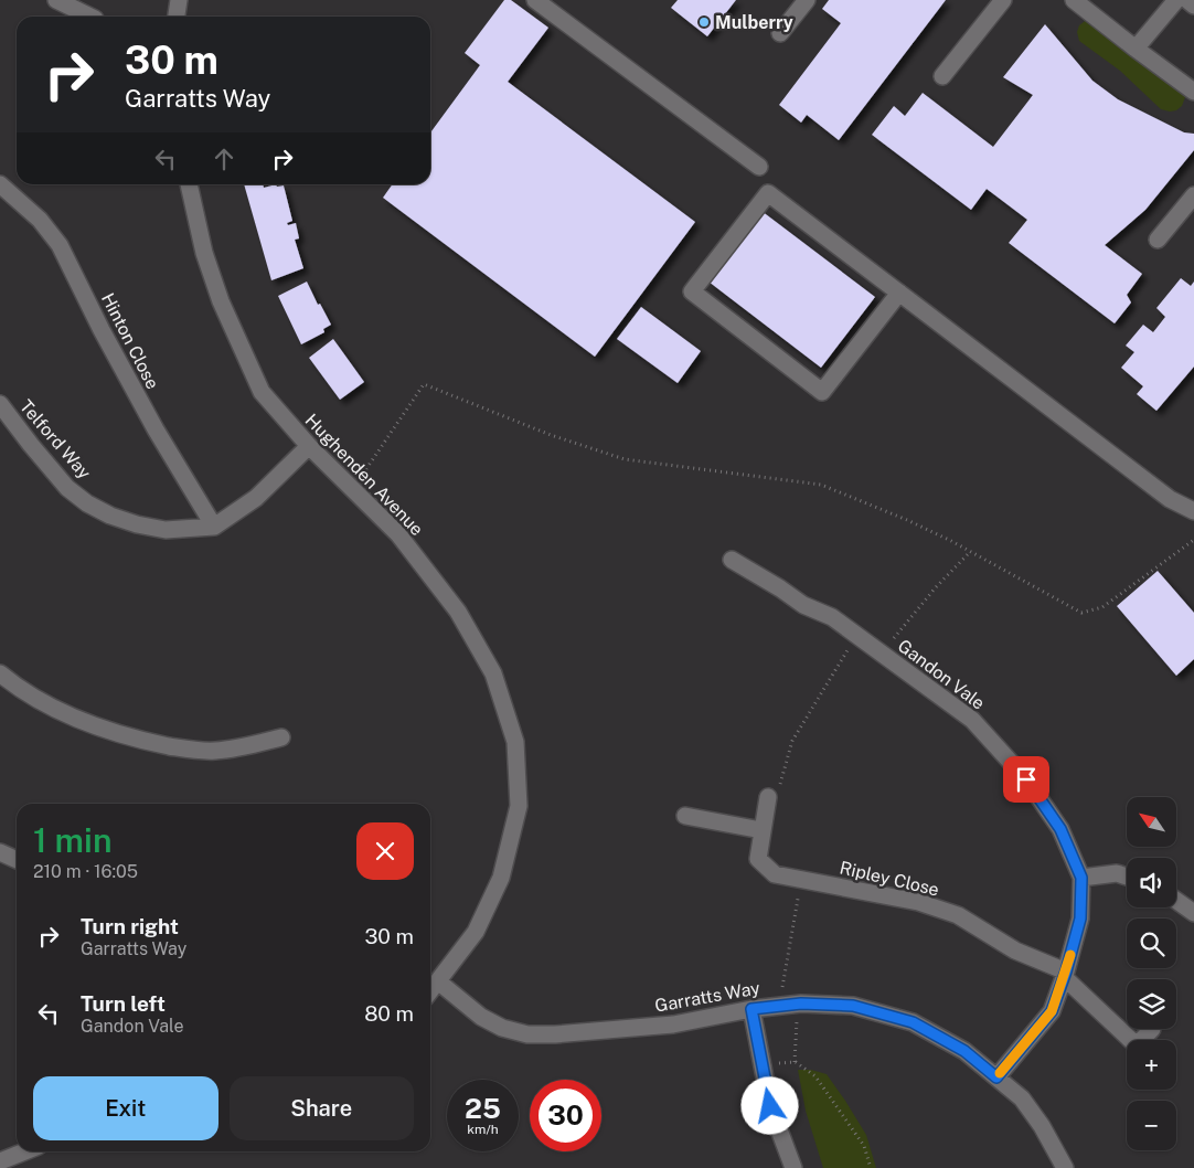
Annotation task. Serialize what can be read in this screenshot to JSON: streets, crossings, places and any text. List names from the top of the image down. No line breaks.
{"streets":{"street":["Hinton Close","Telford Way","Hughenden Avenue","Gandon Vale","Ripley Close","Garratts Way"]},"crossings":[["Hinton Close","Telford Way"],["Hughenden Avenue","Garratts Way"],["Gandon Vale","Ripley Close"],["Gandon Vale","Garratts Way"]],"places":["Mulberry"],"north":"top left","page":{"turn":["30 m","Garratts Way"],"map_buttons":["+","−"],"heading":["1 min","210 m · 16:05"],"list":[{"name":"Turn right","note":"Garratts Way","value":"30 m"},{"name":"Turn left","note":"Gandon Vale","value":"80 m"}],"buttons":["Exit","Share"],"speed":"25 km/h","limit":"30"}}
